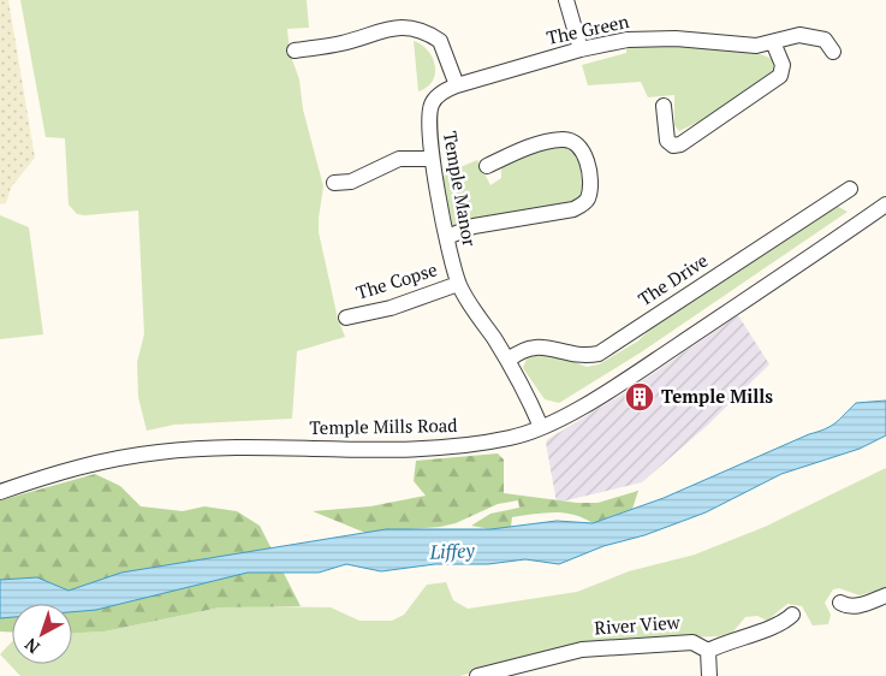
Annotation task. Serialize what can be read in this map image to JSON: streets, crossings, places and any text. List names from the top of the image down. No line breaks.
{"streets":{"street":["The Green","Temple Manor","The Drive","The Copse","Temple Mills Road","River View"]},"crossings":[["The Green","Temple Manor"],["Temple Manor","The Drive"],["Temple Manor","The Copse"],["Temple Manor","Temple Mills Road"]],"water":["Liffey"],"places":{"building":["Temple Mills"]},"north":"bottom left"}
